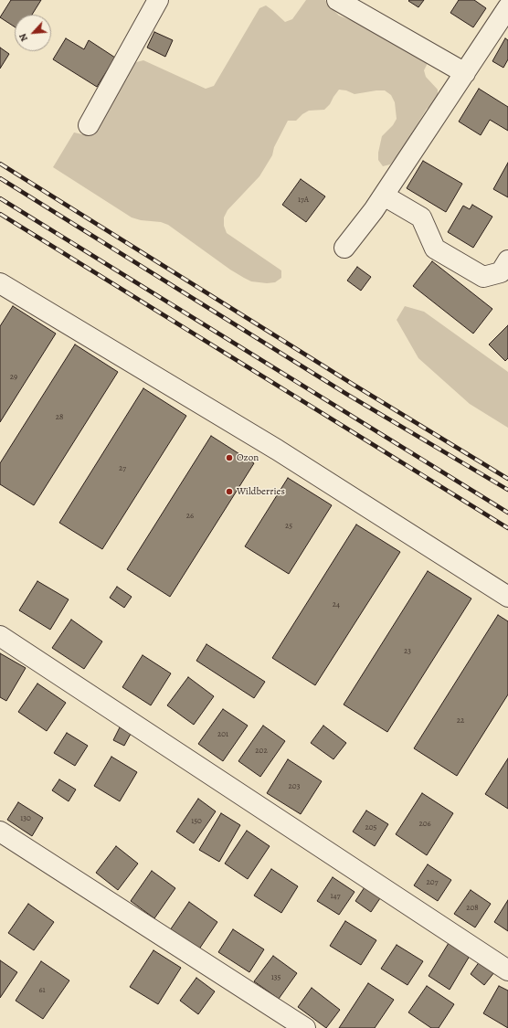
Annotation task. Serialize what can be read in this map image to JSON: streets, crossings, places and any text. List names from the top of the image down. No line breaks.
{"places":["Ozon","Wildberries"],"house_numbers":["17А","29","28","27","26","25","24","23","22","201","202","203","130","150","206","205","207","147","208","135","61"],"north":"bottom left"}
